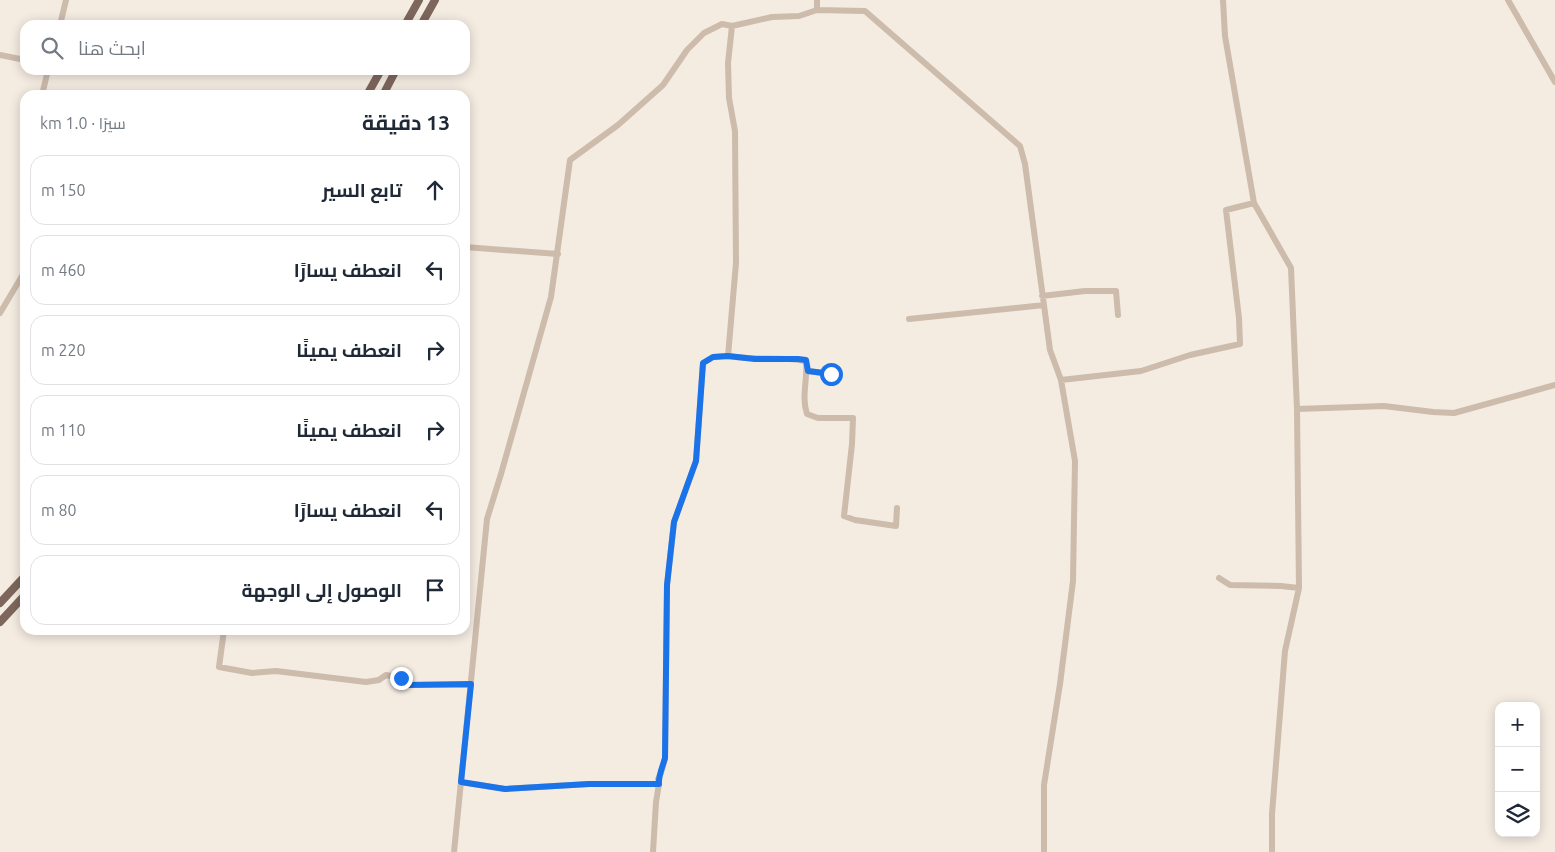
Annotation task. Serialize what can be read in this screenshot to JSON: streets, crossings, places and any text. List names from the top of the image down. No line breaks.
{"page":{"search":"ابحث هنا","heading":["13 دقيقة","سيرًا · 1.0 km"],"list":[["تابع السير","150 m"],["انعطف يسارًا","460 m"],["انعطف يمينًا","220 m"],["انعطف يمينًا","110 m"],["انعطف يسارًا","80 m"],"الوصول إلى الوجهة"],"map_buttons":["+","−"]}}
